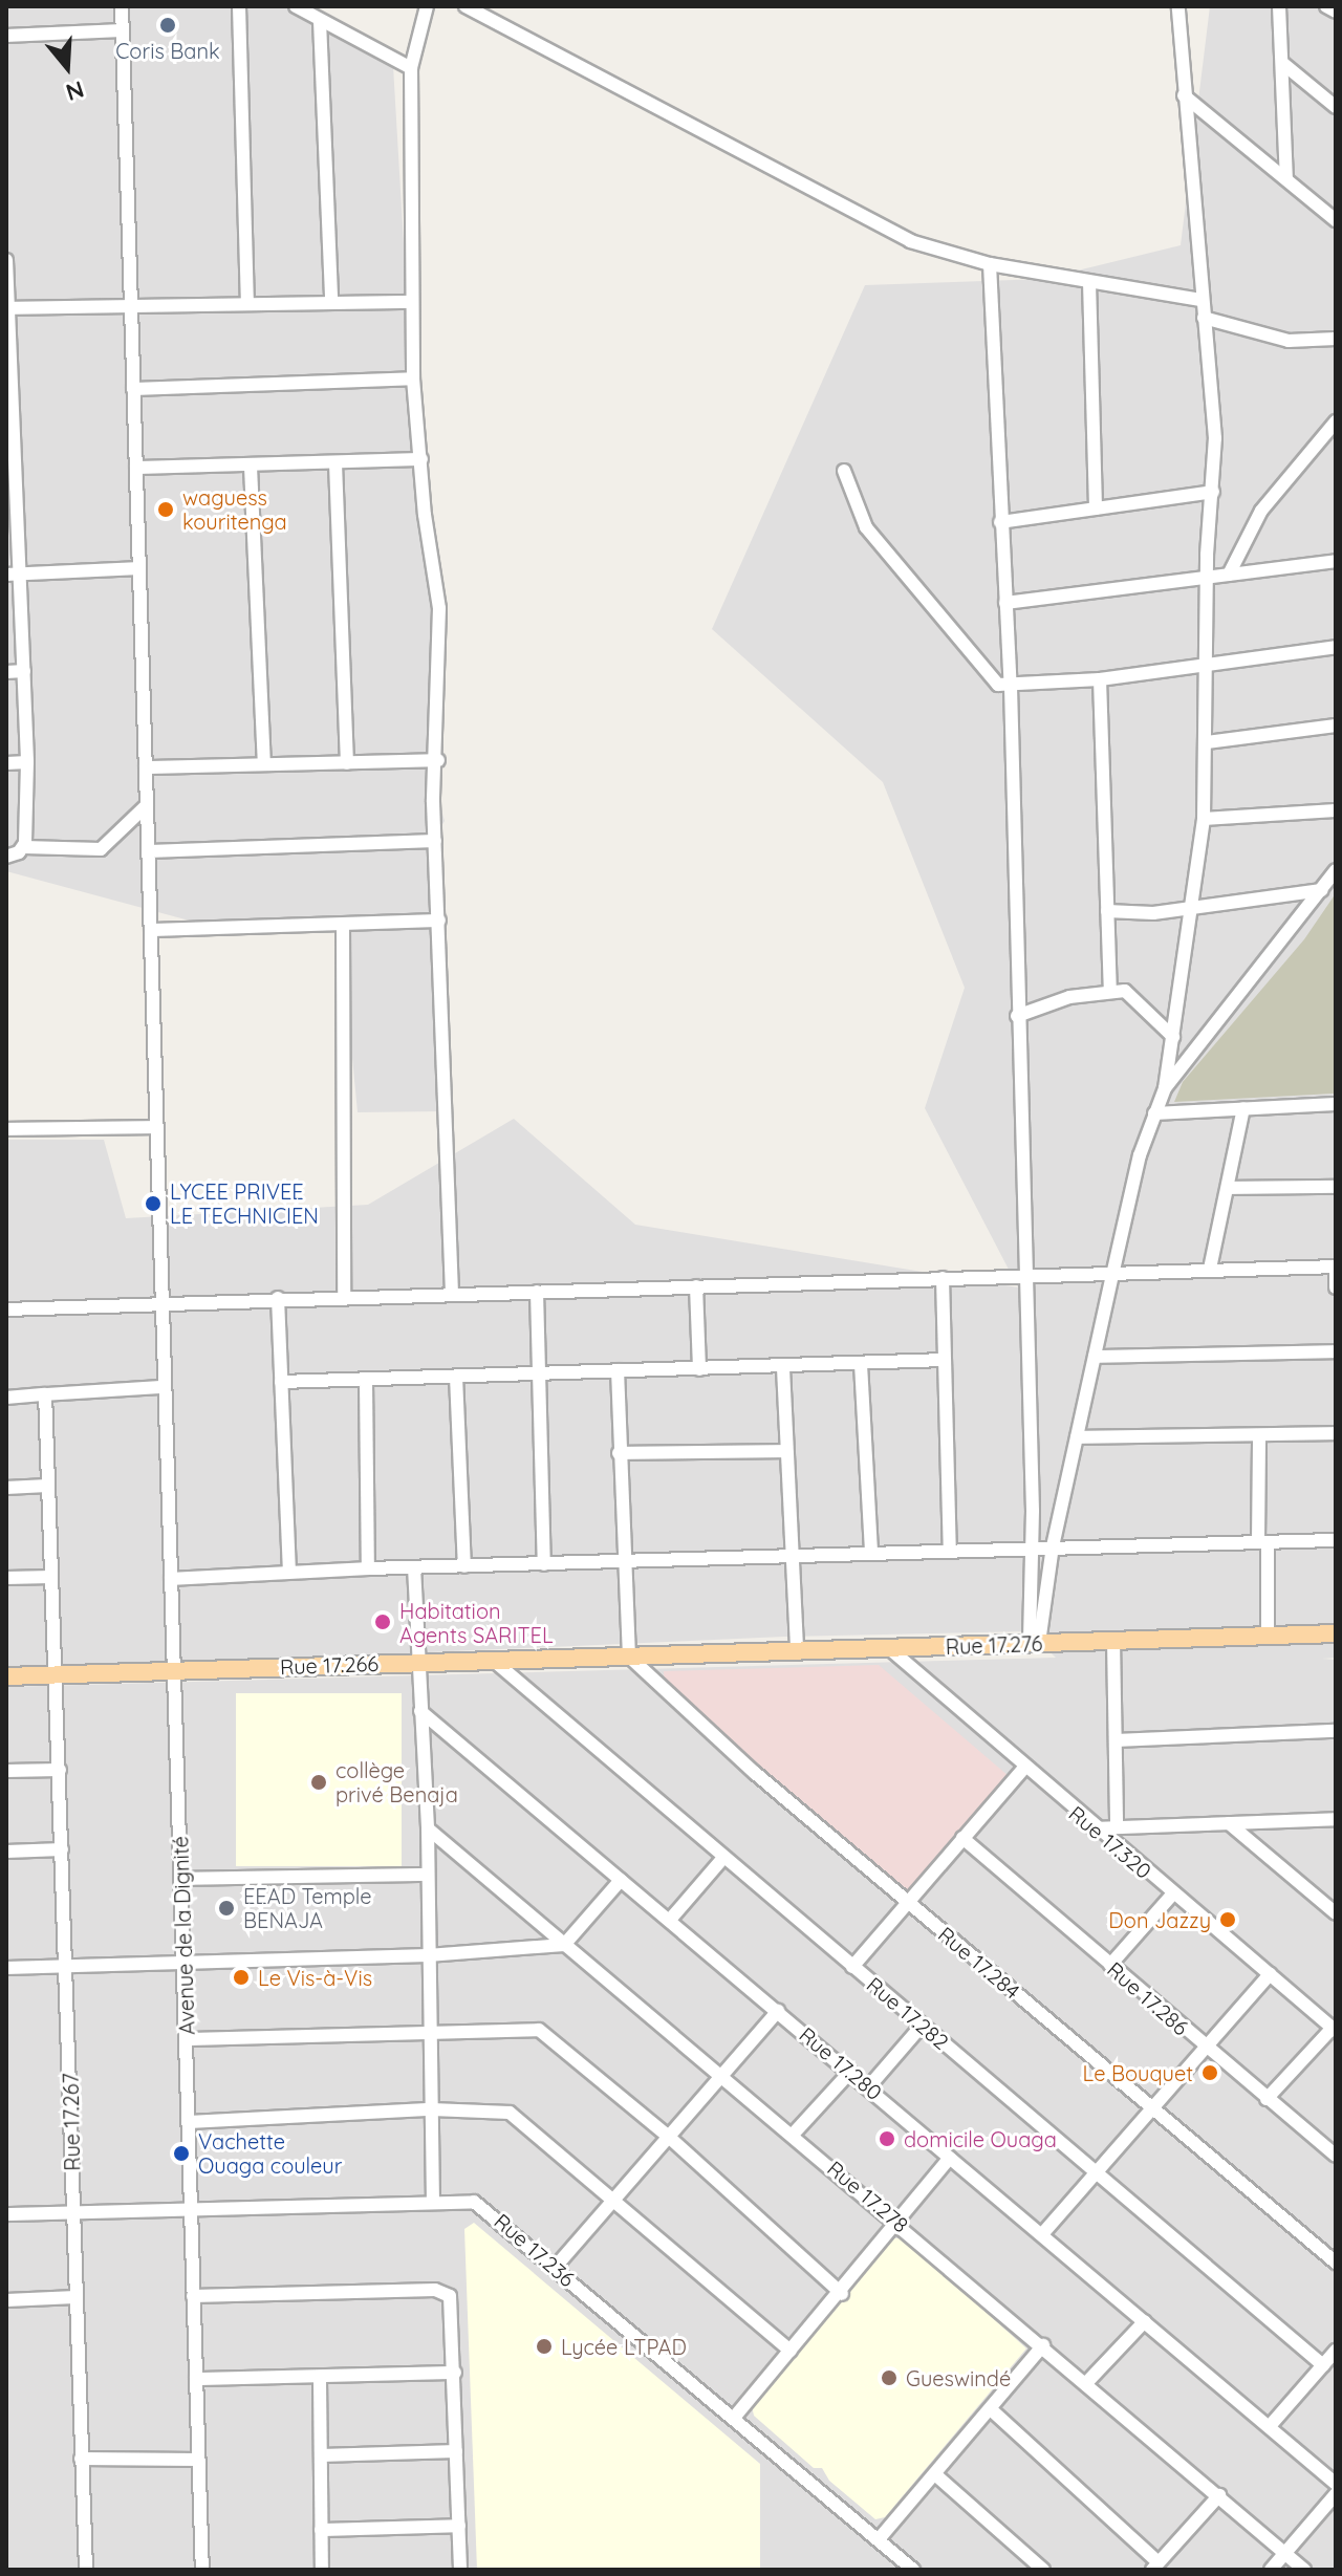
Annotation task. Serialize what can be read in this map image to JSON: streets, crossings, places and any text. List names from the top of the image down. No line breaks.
{"streets":{"main road":["Rue 17.276","Rue 17.266"],"street":["Rue 17.320","Avenue de la Dignité","Rue 17.284","Rue 17.286","Rue 17.282","Rue 17.280","Rue 17.267","Rue 17.278","Rue 17.236"]},"crossings":[["Rue 17.276","Rue 17.266"],["Rue 17.276","Rue 17.320"],["Rue 17.266","Avenue de la Dignité"],["Rue 17.266","Rue 17.284"],["Rue 17.266","Rue 17.282"],["Rue 17.266","Rue 17.267"],["Avenue de la Dignité","Rue 17.236"],["Rue 17.267","Rue 17.236"]],"places":["Coris Bank","waguess kouritenga","LYCEE PRIVEE LE TECHNICIEN","Habitation Agents SARITEL","collège privé Benaja","EEAD Temple BENAJA","Don Jazzy","Le Vis-à-Vis","Le Bouquet","domicile Ouaga","Vachette Ouaga couleur","Lycée LTPAD","Gueswindé"],"north":"bottom"}
